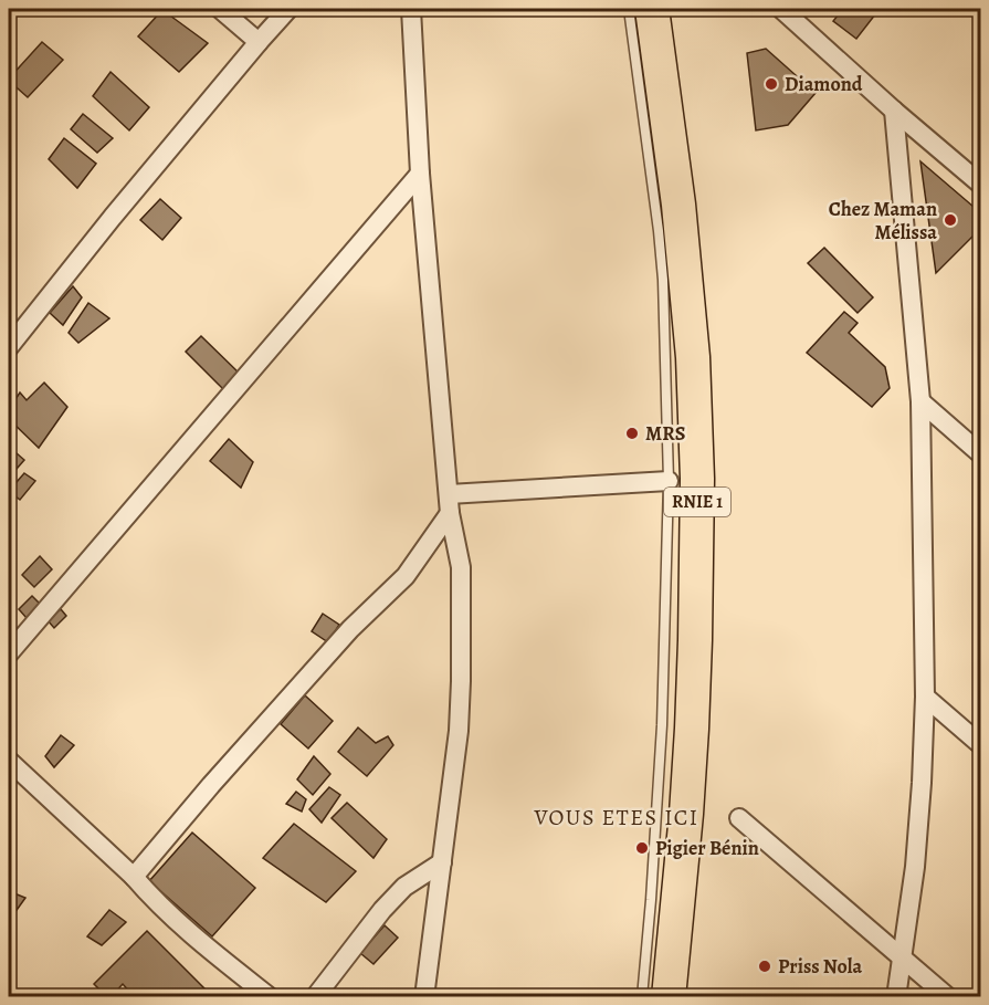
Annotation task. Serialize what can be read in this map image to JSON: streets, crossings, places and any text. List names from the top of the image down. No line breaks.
{"streets":{"highway":["RNIE 1"]},"districts":["VOUS ETES ICI"],"places":["Diamond","Chez Maman Mélissa","MRS","Pigier Bénin","Priss Nola"]}
